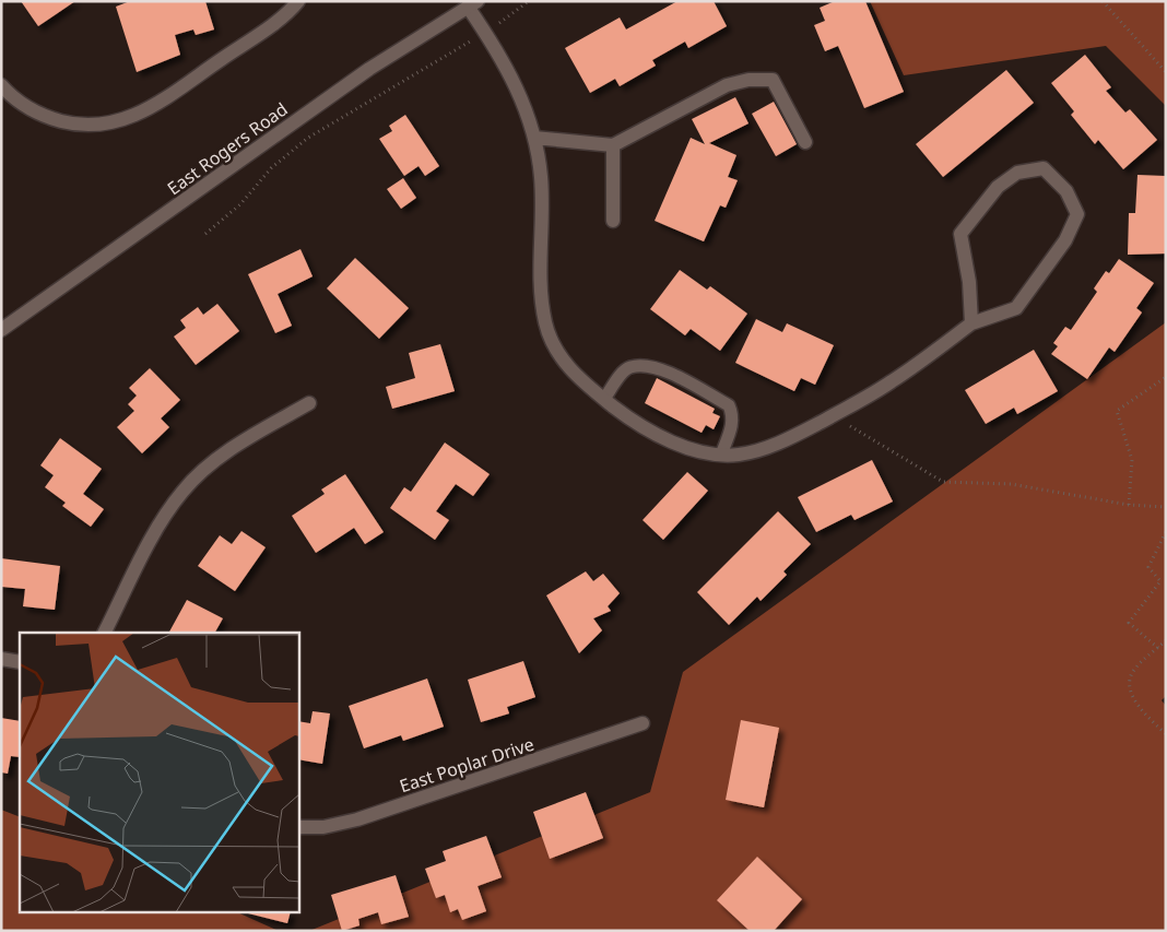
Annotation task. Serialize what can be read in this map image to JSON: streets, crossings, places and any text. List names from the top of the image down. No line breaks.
{"streets":{"street":["East Rogers Road","East Poplar Drive"]}}
